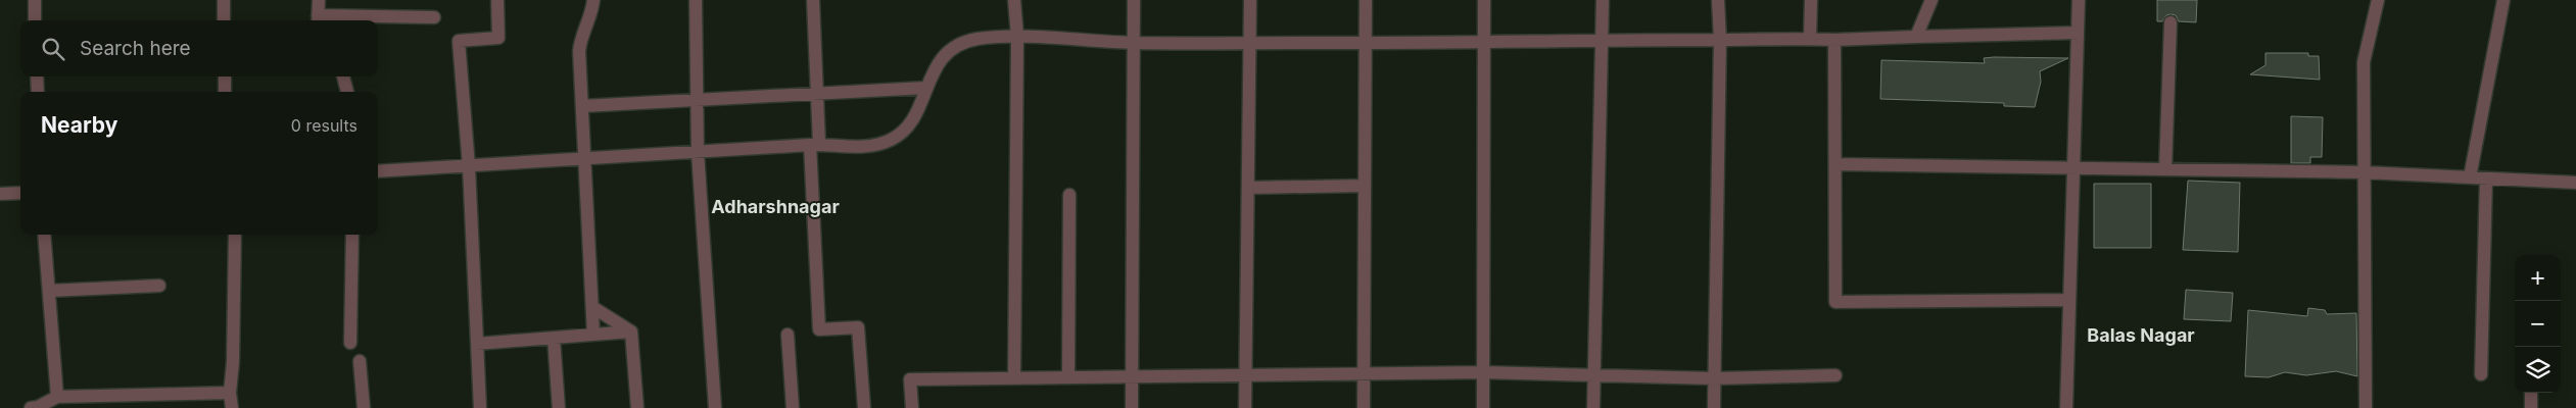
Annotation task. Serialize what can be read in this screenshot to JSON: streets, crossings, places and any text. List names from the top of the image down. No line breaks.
{"districts":["Adharshnagar","Balas Nagar"],"page":{"search":"Search here","heading":["Nearby","0 results"],"map_buttons":["+","−"]}}
